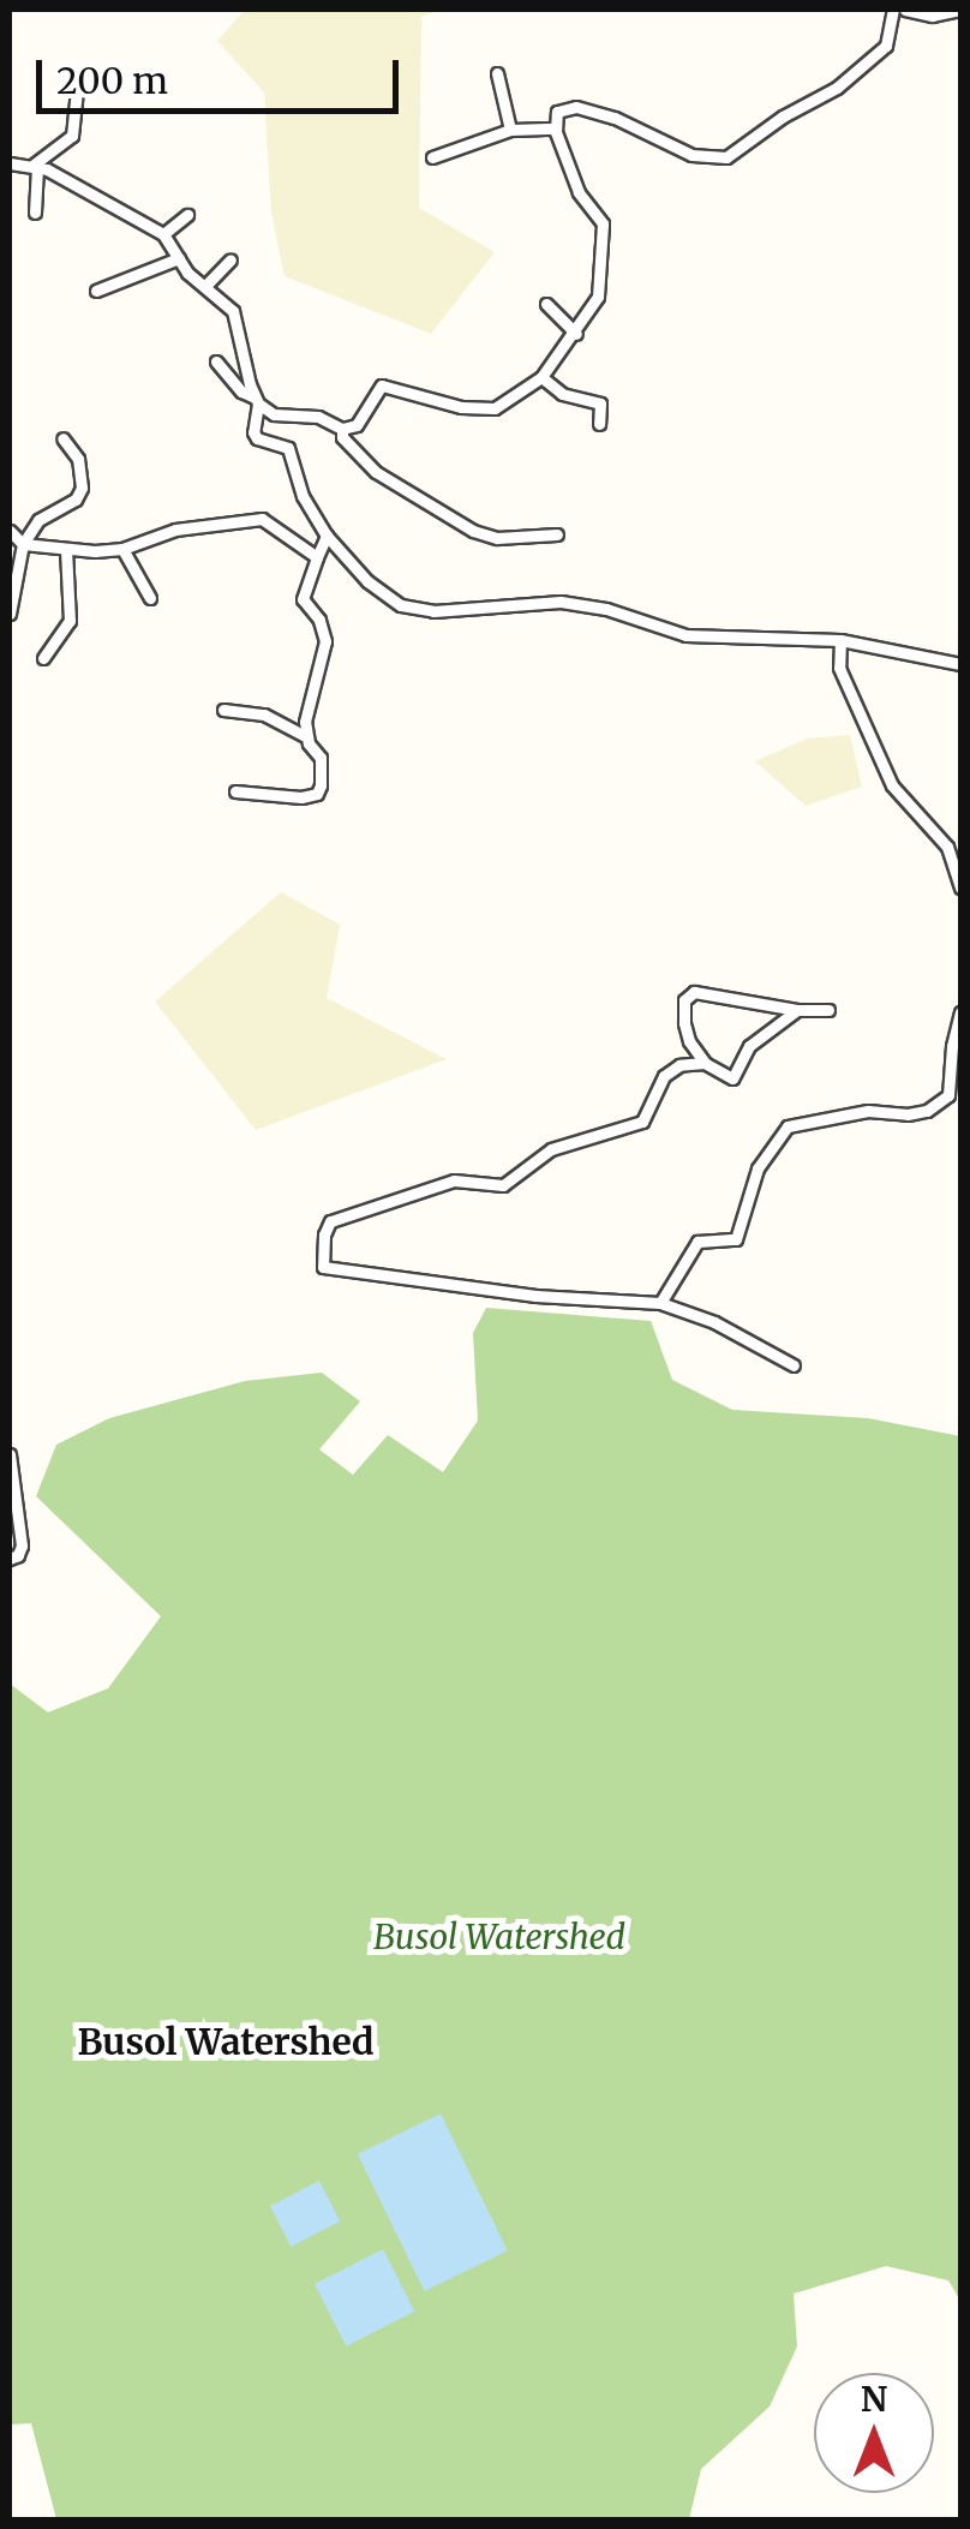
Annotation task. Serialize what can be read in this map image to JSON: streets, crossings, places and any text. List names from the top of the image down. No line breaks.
{"districts":["Busol Watershed"],"parks":["Busol Watershed"],"scale_bar":"200 m","north":"top"}
